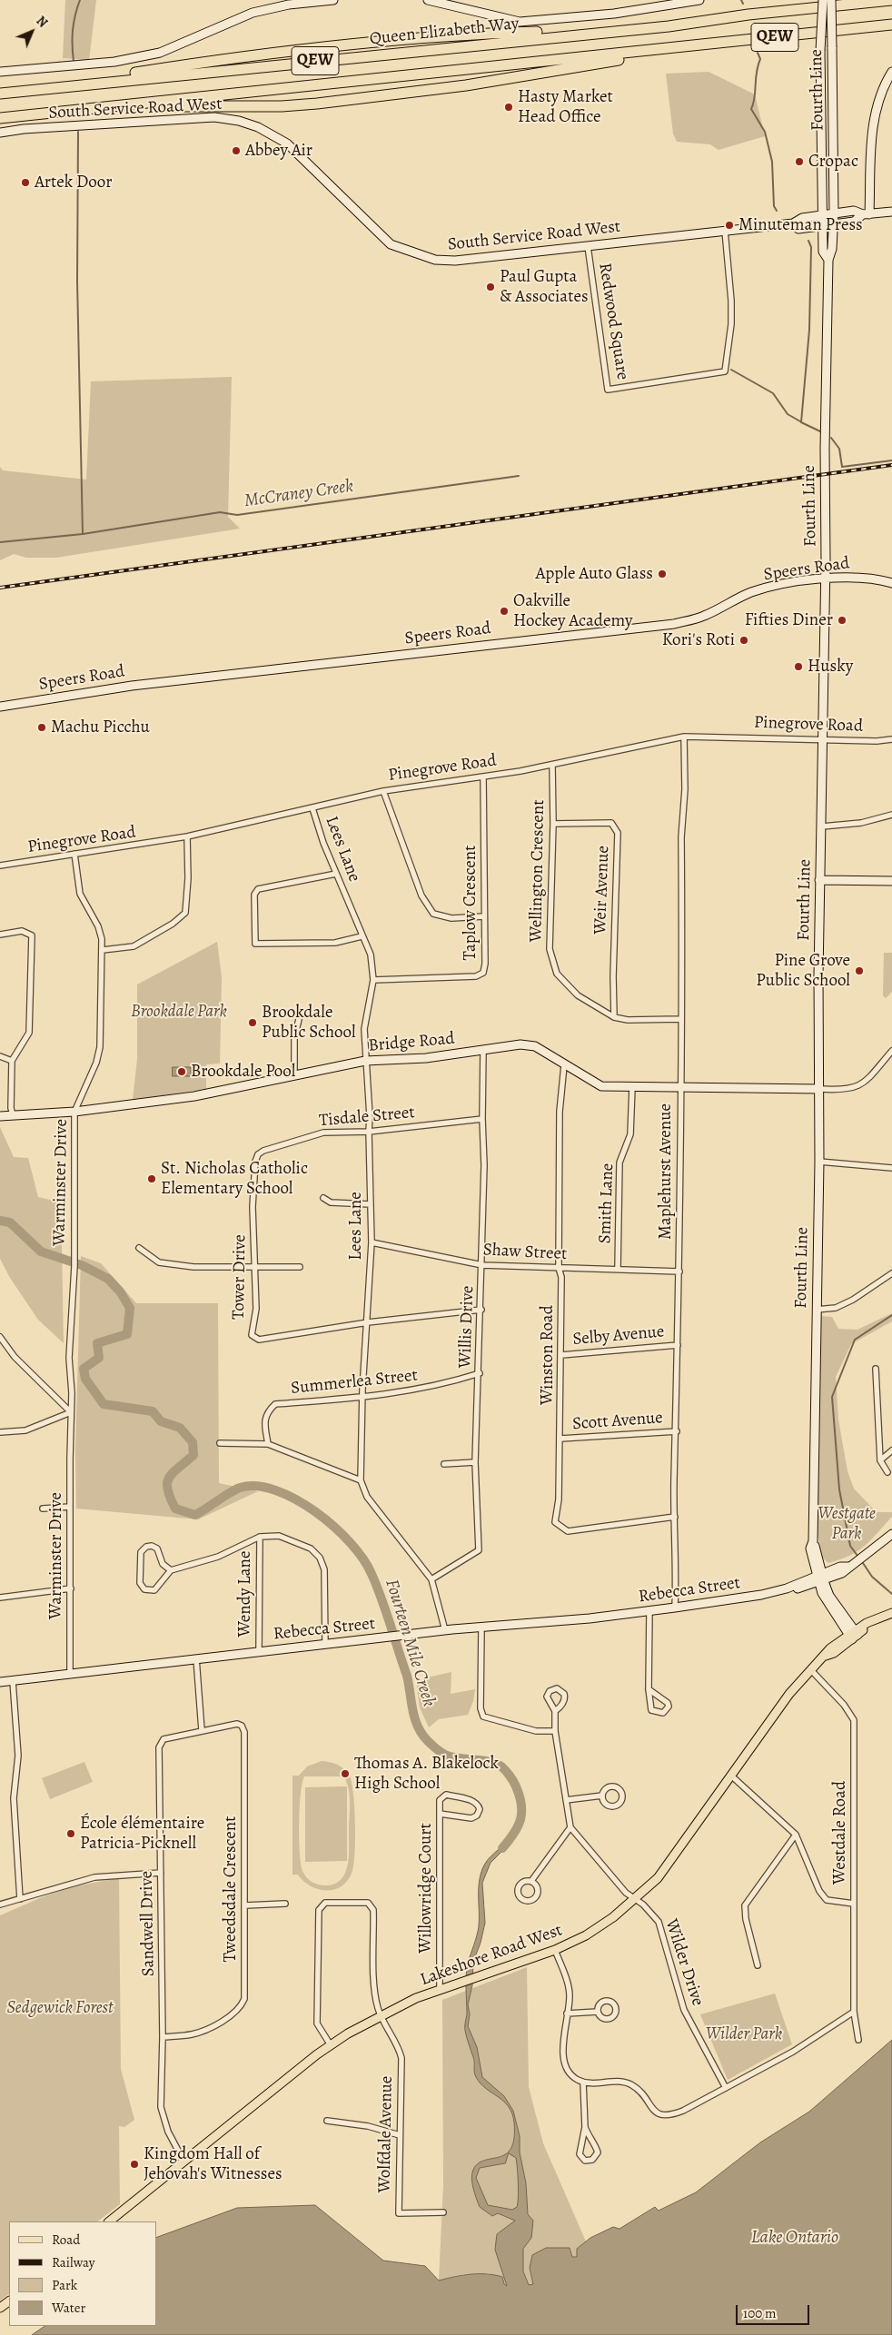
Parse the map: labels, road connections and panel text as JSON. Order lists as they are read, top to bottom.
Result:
{
  "streets": {
    "highway": ["Queen Elizabeth Way", "QEW"],
    "main road": ["Lakeshore Road West"],
    "street": [
      "Fourth Line",
      "South Service Road West",
      "Redwood Square",
      "Speers Road",
      "Pinegrove Road",
      "Lees Lane",
      "Wellington Crescent",
      "Weir Avenue",
      "Taplow Crescent",
      "Bridge Road",
      "Tisdale Street",
      "Maplehurst Avenue",
      "Warminster Drive",
      "Smith Lane",
      "Shaw Street",
      "Tower Drive",
      "Willis Drive",
      "Selby Avenue",
      "Winston Road",
      "Summerlea Street",
      "Scott Avenue",
      "Rebecca Street",
      "Wendy Lane",
      "Westdale Road",
      "Willowridge Court",
      "Tweedsdale Crescent",
      "Sandwell Drive",
      "Wilder Drive",
      "Wolfdale Avenue"
    ]
  },
  "crossings": [
    ["Fourth Line", "South Service Road West"],
    ["Fourth Line", "Speers Road"],
    ["Fourth Line", "Pinegrove Road"],
    ["Fourth Line", "Bridge Road"],
    ["Fourth Line", "Rebecca Street"],
    ["Fourth Line", "Lakeshore Road West"],
    ["South Service Road West", "Redwood Square"],
    ["Pinegrove Road", "Lees Lane"],
    ["Pinegrove Road", "Wellington Crescent"],
    ["Pinegrove Road", "Taplow Crescent"],
    ["Pinegrove Road", "Maplehurst Avenue"],
    ["Pinegrove Road", "Warminster Drive"],
    ["Lees Lane", "Taplow Crescent"],
    ["Lees Lane", "Bridge Road"],
    ["Lees Lane", "Tisdale Street"],
    ["Lees Lane", "Shaw Street"],
    ["Lees Lane", "Tower Drive"],
    ["Lees Lane", "Willis Drive"],
    ["Lees Lane", "Summerlea Street"],
    ["Lees Lane", "Rebecca Street"],
    ["Wellington Crescent", "Weir Avenue"],
    ["Wellington Crescent", "Maplehurst Avenue"],
    ["Bridge Road", "Maplehurst Avenue"],
    ["Bridge Road", "Warminster Drive"],
    ["Bridge Road", "Smith Lane"],
    ["Bridge Road", "Willis Drive"],
    ["Bridge Road", "Winston Road"],
    ["Tisdale Street", "Tower Drive"],
    ["Tisdale Street", "Willis Drive"],
    ["Maplehurst Avenue", "Shaw Street"],
    ["Maplehurst Avenue", "Selby Avenue"],
    ["Maplehurst Avenue", "Winston Road"],
    ["Maplehurst Avenue", "Scott Avenue"],
    ["Maplehurst Avenue", "Rebecca Street"],
    ["Warminster Drive", "Rebecca Street"],
    ["Smith Lane", "Shaw Street"],
    ["Shaw Street", "Willis Drive"],
    ["Shaw Street", "Winston Road"],
    ["Willis Drive", "Summerlea Street"],
    ["Selby Avenue", "Winston Road"],
    ["Winston Road", "Scott Avenue"],
    ["Rebecca Street", "Wendy Lane"],
    ["Westdale Road", "Lakeshore Road West"],
    ["Willowridge Court", "Lakeshore Road West"],
    ["Tweedsdale Crescent", "Sandwell Drive"],
    ["Sandwell Drive", "Lakeshore Road West"],
    ["Lakeshore Road West", "Wilder Drive"],
    ["Lakeshore Road West", "Wolfdale Avenue"]
  ],
  "water": ["McCraney Creek", "Fourteen Mile Creek", "Lake Ontario"],
  "parks": [
    "Brookdale Park",
    "Westgate Park",
    "Sedgewick Forest",
    "Wilder Park"
  ],
  "places": [
    "Hasty Market Head Office",
    "Abbey Air",
    "Cropac",
    "Artek Door",
    "Minuteman Press",
    "Paul Gupta & Associates",
    "Apple Auto Glass",
    "Oakville Hockey Academy",
    "Fifties Diner",
    "Kori's Roti",
    "Husky",
    "Machu Picchu",
    "Pine Grove Public School",
    "Brookdale Public School",
    "Brookdale Pool",
    "St. Nicholas Catholic Elementary School",
    "Thomas A. Blakelock High School",
    "École élémentaire Patricia-Picknell",
    "Kingdom Hall of Jehovah's Witnesses"
  ],
  "legend": [
    "Road",
    "Railway",
    "Park",
    "Water"
  ],
  "scale_bar": "100 m",
  "north": "top right"
}
